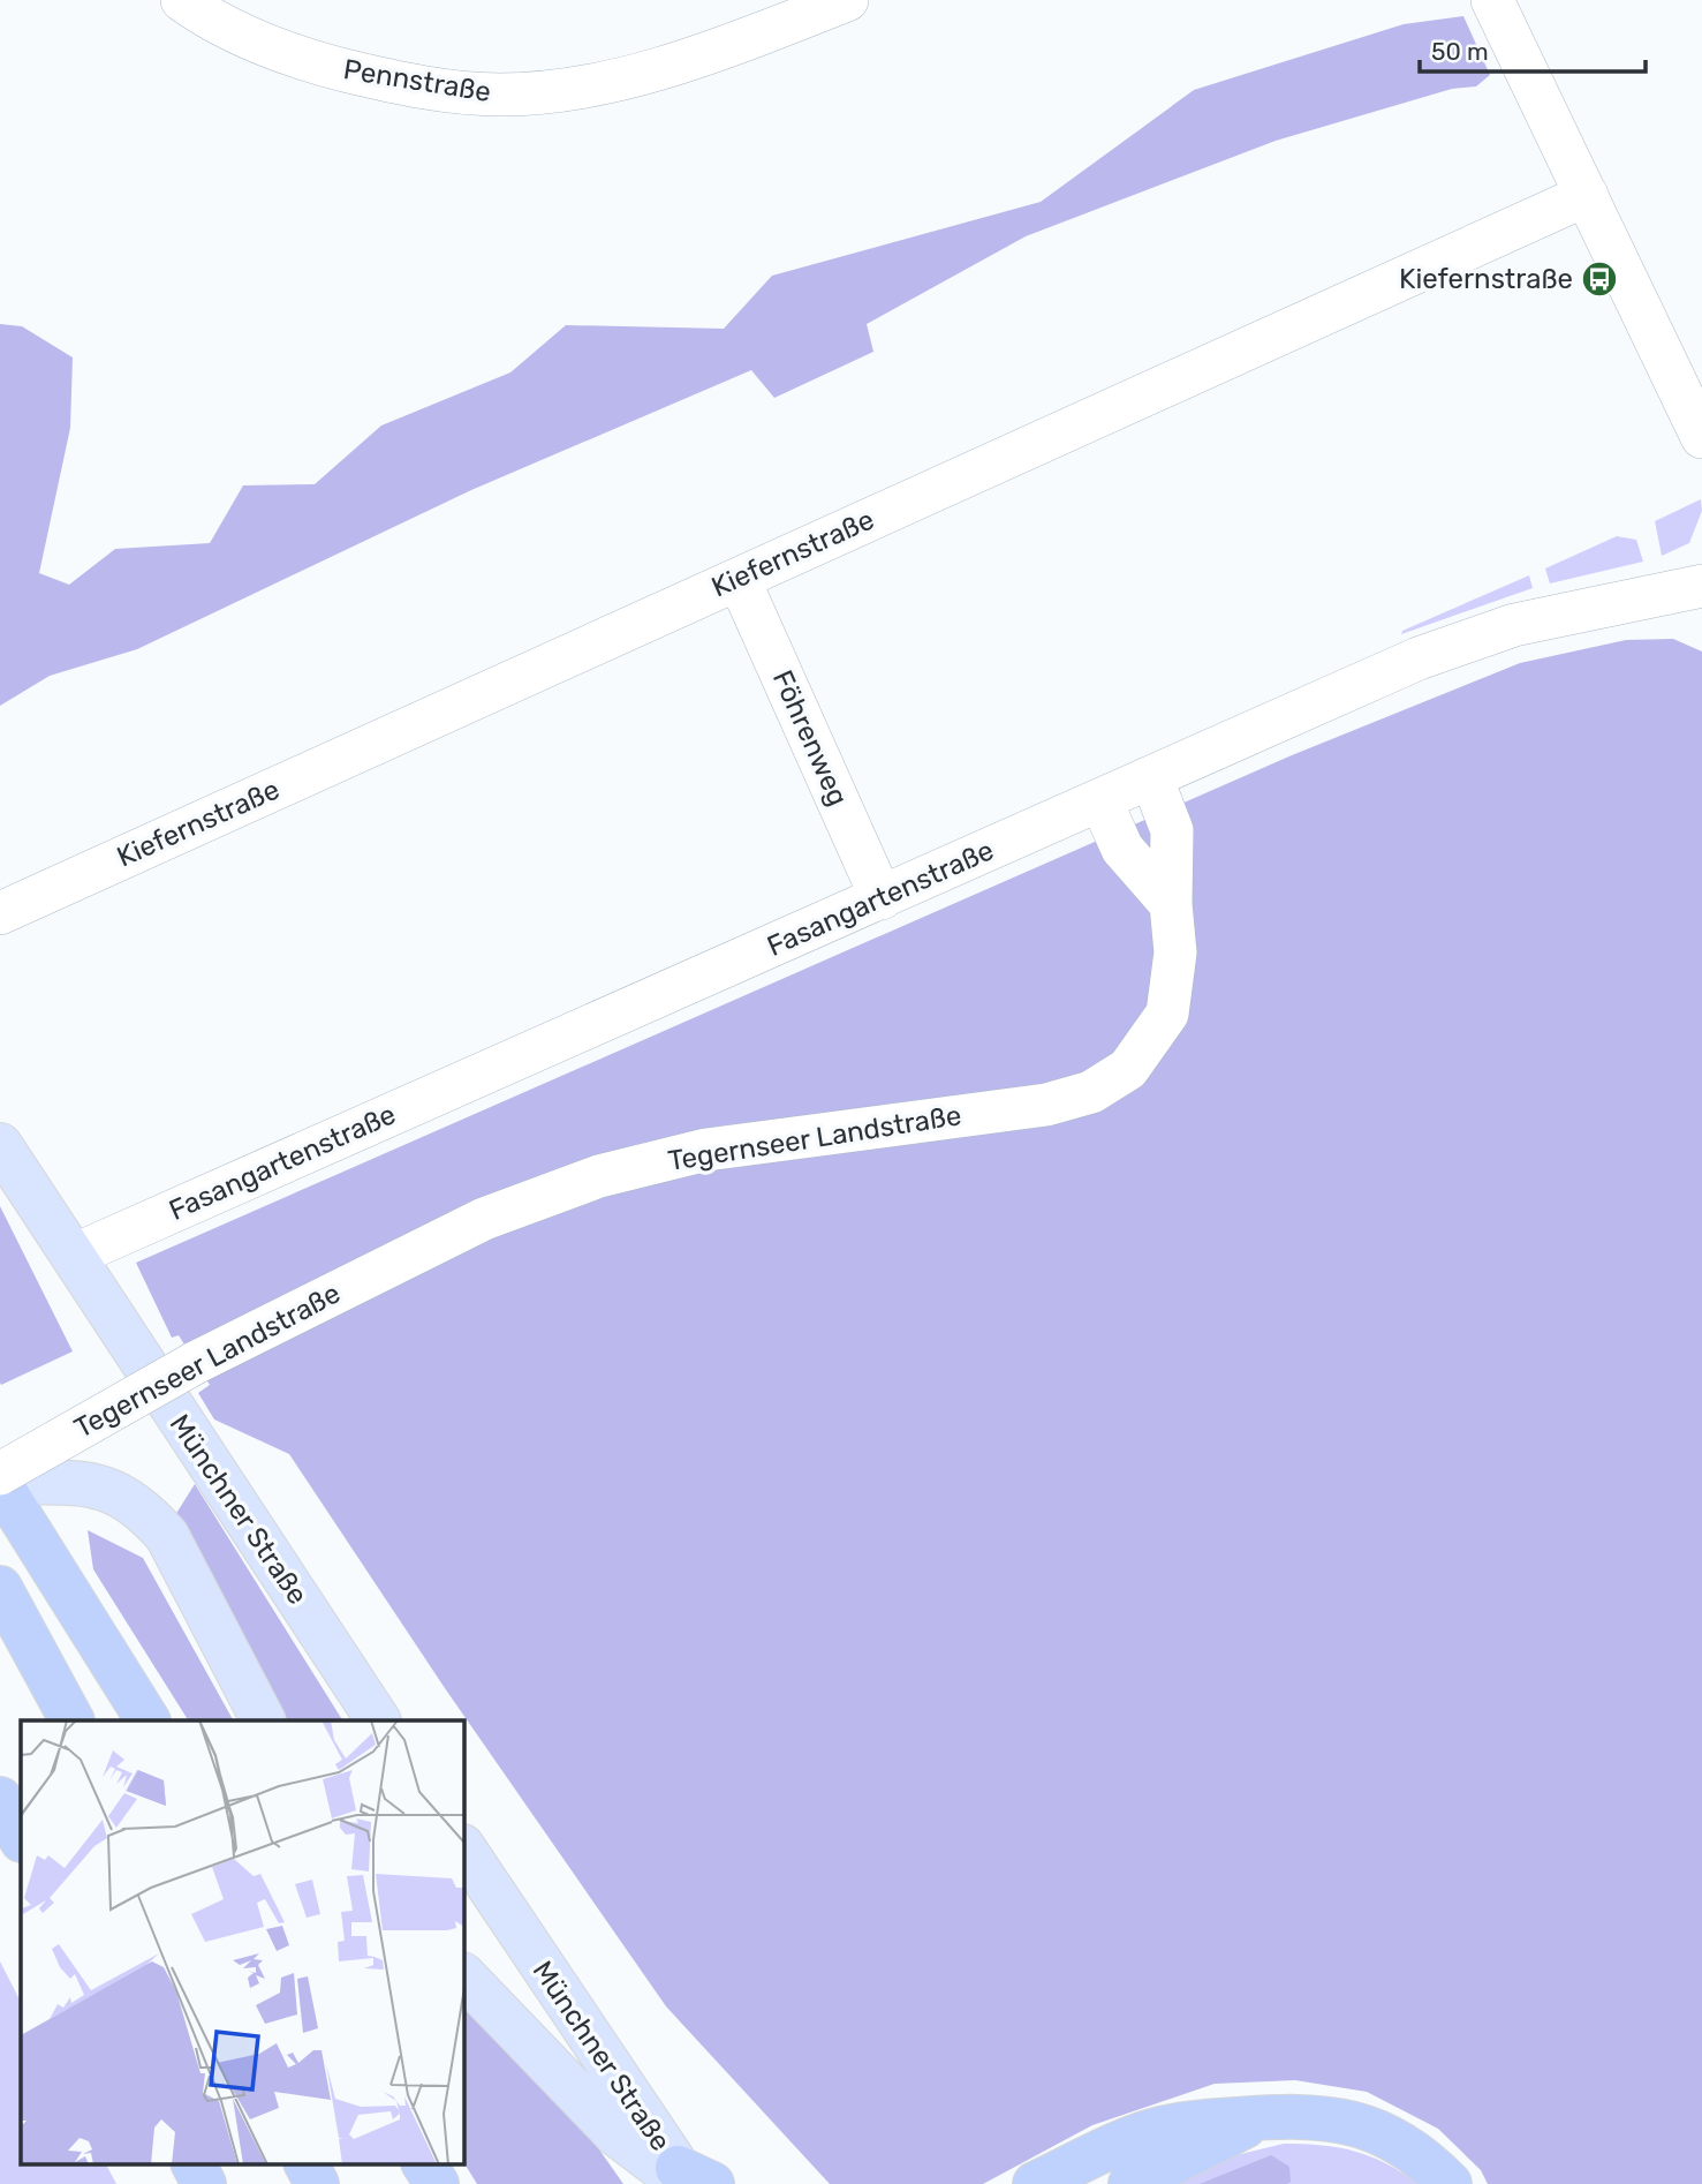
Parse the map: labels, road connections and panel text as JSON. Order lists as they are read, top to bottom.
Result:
{
  "streets": {
    "main road": ["Münchner Straße"],
    "street": [
      "Pennstraße",
      "Kiefernstraße",
      "Föhrenweg",
      "Fasangartenstraße",
      "Tegernseer Landstraße"
    ]
  },
  "crossings": [
    ["Kiefernstraße", "Föhrenweg"],
    ["Föhrenweg", "Fasangartenstraße"],
    ["Fasangartenstraße", "Tegernseer Landstraße"],
    ["Fasangartenstraße", "Münchner Straße"]
  ],
  "places": {
    "bus stop": ["Kiefernstraße"]
  },
  "scale_bar": "50 m"
}
